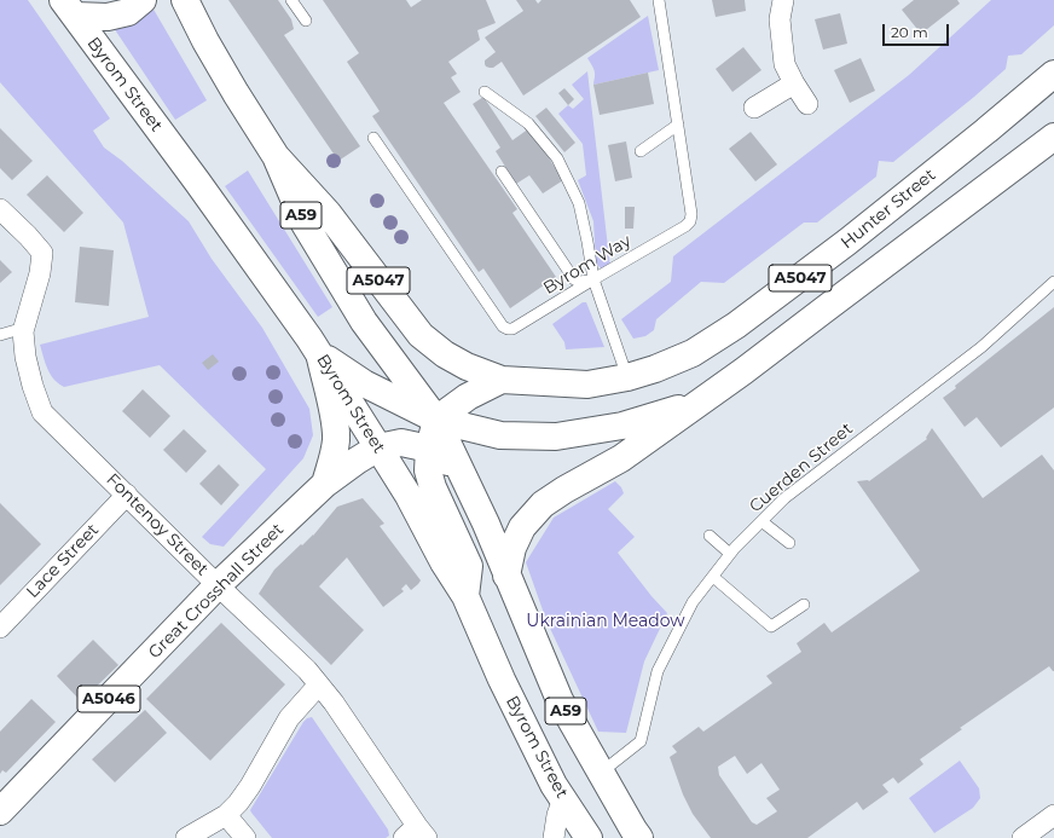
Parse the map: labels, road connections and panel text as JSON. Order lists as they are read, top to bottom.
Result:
{
  "streets": {
    "main road": [
      "Byrom Street",
      "Hunter Street",
      "A59",
      "A5047",
      "Great Crosshall Street",
      "A5046"
    ],
    "street": ["Fontenoy Street", "Lace Street"],
    "lane": ["Byrom Way", "Cuerden Street"]
  },
  "crossings": [
    ["Byrom Street", "Great Crosshall Street"],
    ["Hunter Street", "A59"],
    ["Hunter Street", "A5047"],
    ["A59", "A5047"],
    ["A59", "Cuerden Street"],
    ["A59", "Great Crosshall Street"],
    ["Fontenoy Street", "Lace Street"],
    ["Fontenoy Street", "Great Crosshall Street"]
  ],
  "parks": ["Ukrainian Meadow"],
  "scale_bar": "20 m"
}
